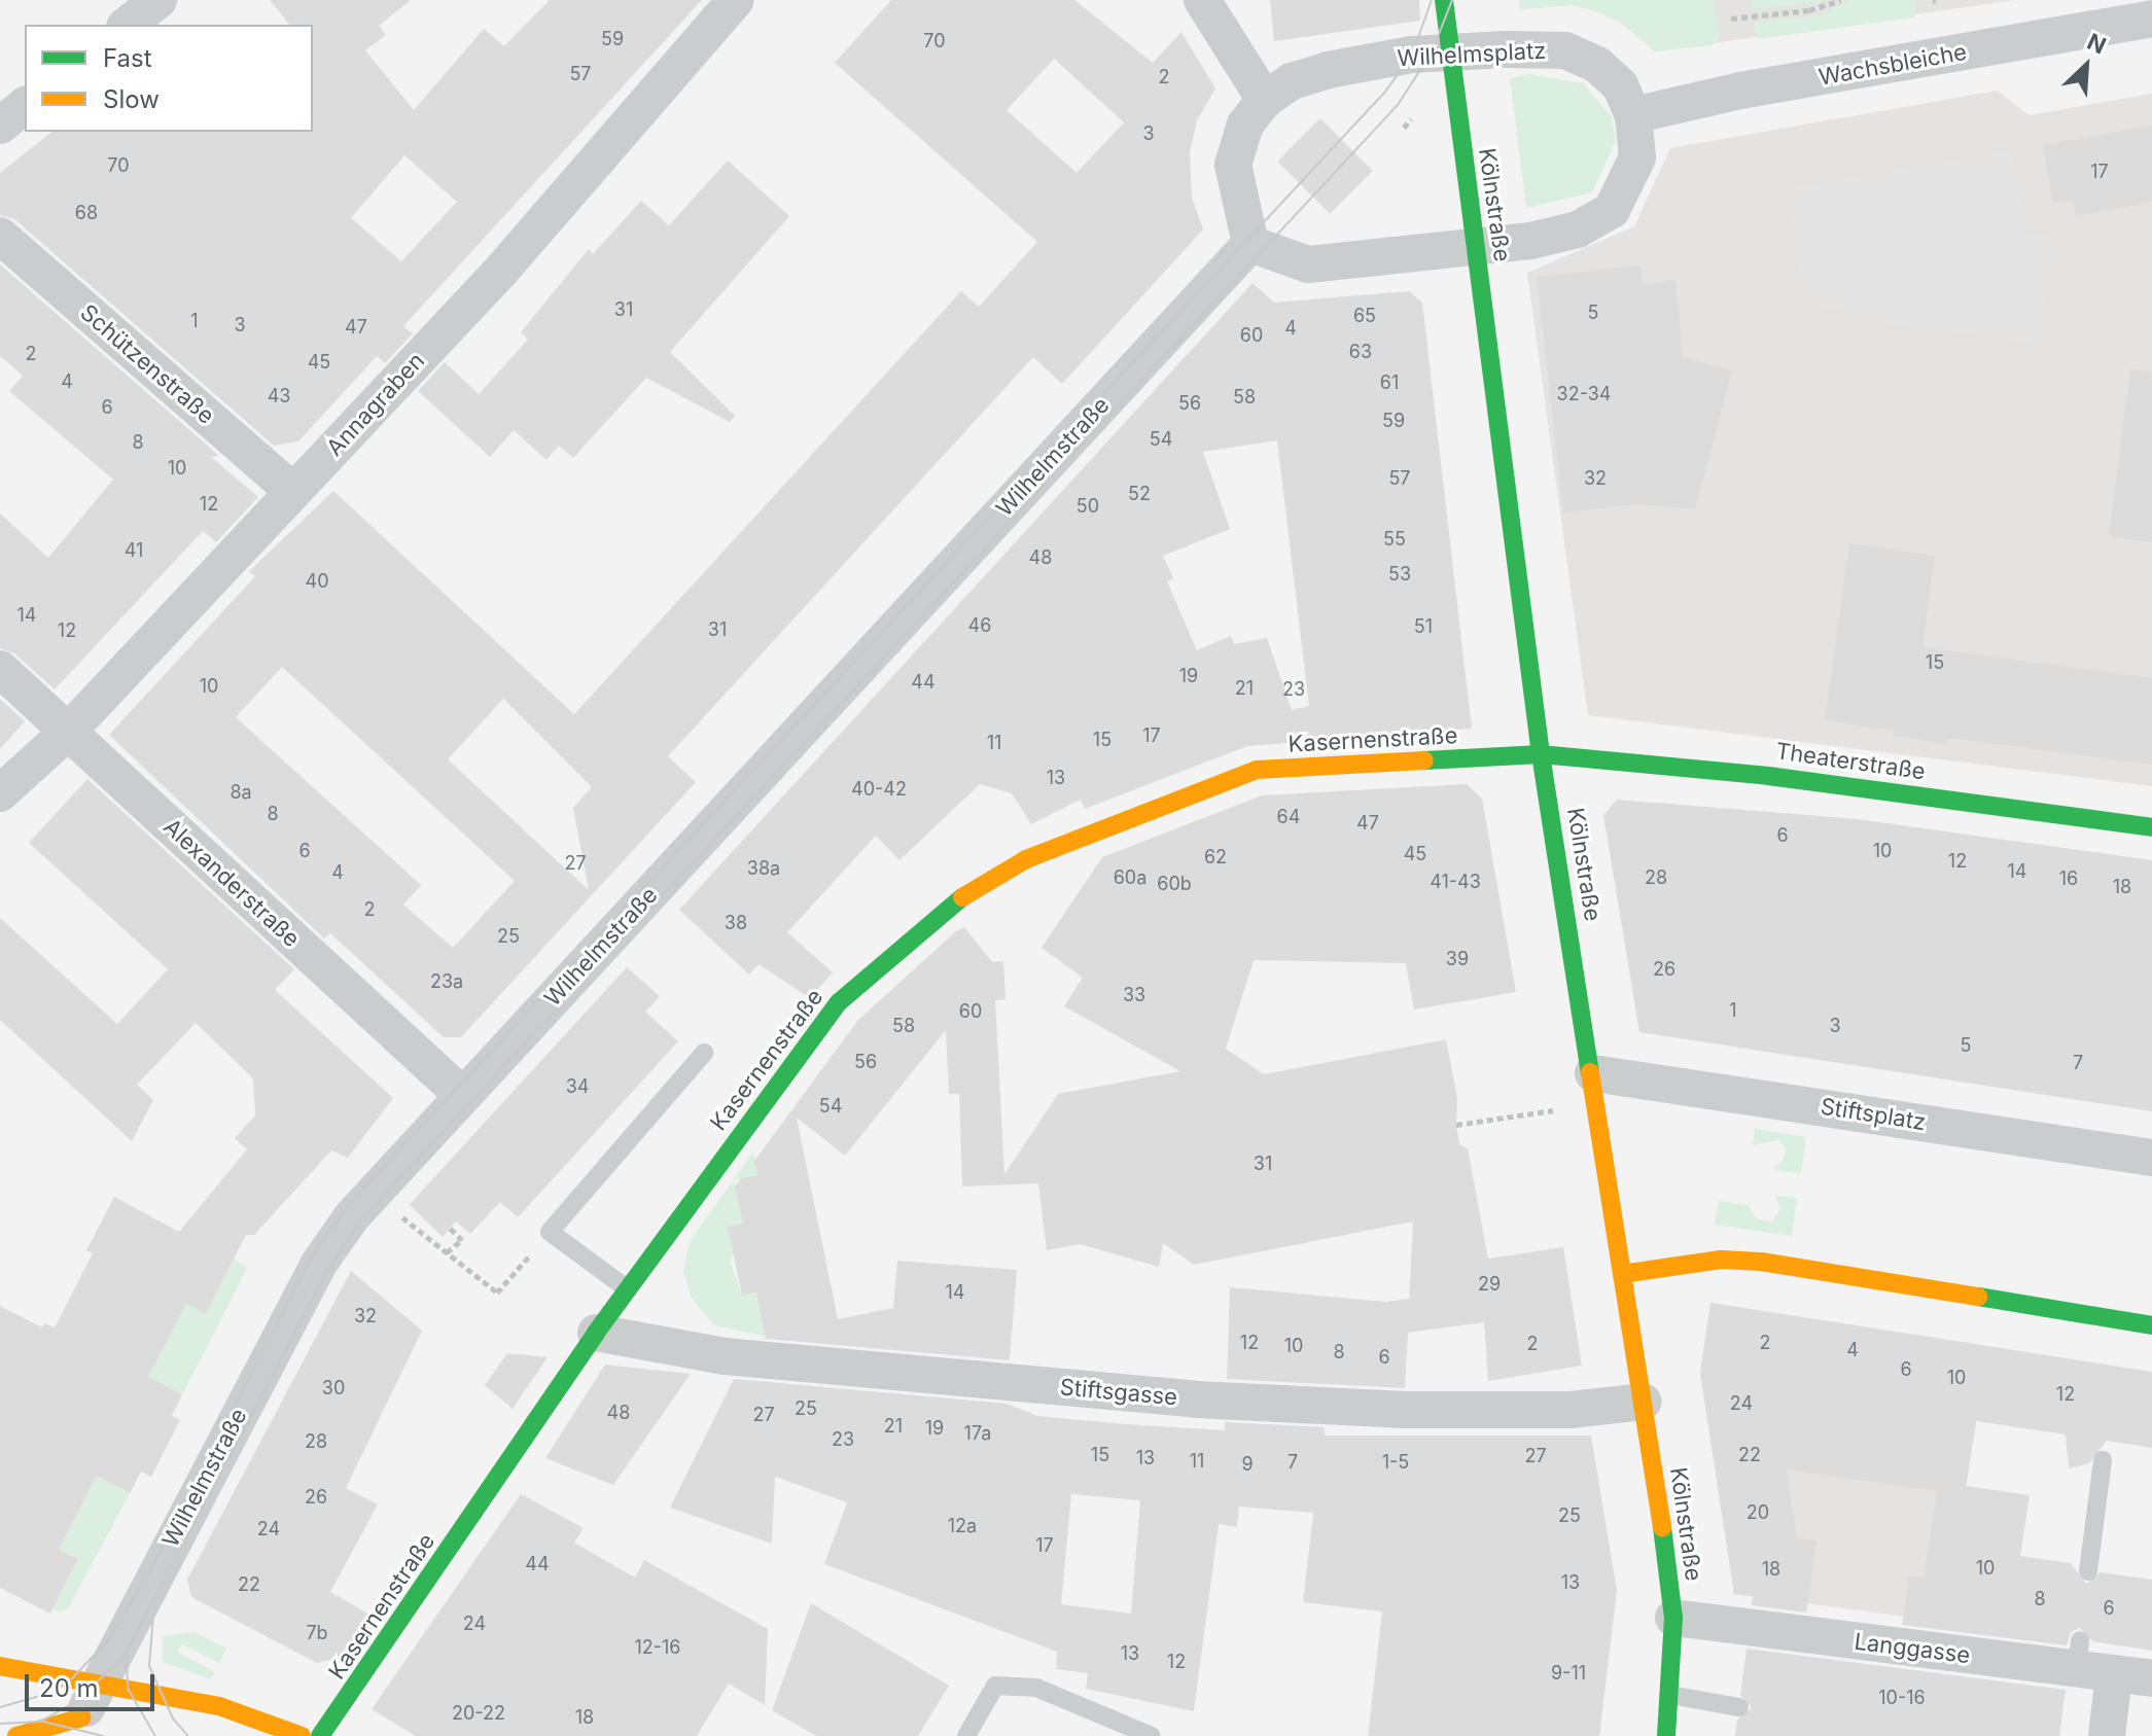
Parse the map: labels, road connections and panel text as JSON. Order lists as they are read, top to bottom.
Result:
{
  "streets": {
    "street": [
      "Wilhelmsplatz",
      "Wachsbleiche",
      "Kölnstraße",
      "Schützenstraße",
      "Annagraben",
      "Wilhelmstraße",
      "Kasernenstraße",
      "Theaterstraße",
      "Alexanderstraße",
      "Stiftsplatz",
      "Stiftsgasse",
      "Langgasse"
    ]
  },
  "crossings": [
    ["Wilhelmsplatz", "Wachsbleiche"],
    ["Wilhelmsplatz", "Kölnstraße"],
    ["Wilhelmsplatz", "Wilhelmstraße"],
    ["Kölnstraße", "Kasernenstraße"],
    ["Kölnstraße", "Theaterstraße"],
    ["Kölnstraße", "Stiftsplatz"],
    ["Kölnstraße", "Stiftsgasse"],
    ["Kölnstraße", "Langgasse"],
    ["Schützenstraße", "Annagraben"],
    ["Annagraben", "Alexanderstraße"],
    ["Wilhelmstraße", "Alexanderstraße"],
    ["Kasernenstraße", "Theaterstraße"],
    ["Kasernenstraße", "Stiftsgasse"]
  ],
  "house_numbers": [
    "59",
    "70",
    "57",
    "2",
    "3",
    "70",
    "17",
    "68",
    "31",
    "5",
    "65",
    "1",
    "3",
    "47",
    "4",
    "60",
    "63",
    "2",
    "45",
    "4",
    "61",
    "32-34",
    "43",
    "58",
    "56",
    "6",
    "59",
    "54",
    "8",
    "10",
    "57",
    "32",
    "52",
    "12",
    "50",
    "55",
    "41",
    "48",
    "53",
    "40",
    "14",
    "46",
    "51",
    "31",
    "12",
    "15",
    "19",
    "44",
    "10",
    "21",
    "23",
    "17",
    "15",
    "11",
    "13",
    "40-42",
    "8a",
    "8",
    "64",
    "47",
    "6",
    "6",
    "10",
    "45",
    "62",
    "12",
    "27",
    "38a",
    "14",
    "4",
    "60a",
    "28",
    "16",
    "41-43",
    "60b",
    "18",
    "2",
    "38",
    "25",
    "39",
    "26",
    "23a",
    "33",
    "1",
    "60",
    "58",
    "3",
    "5",
    "56",
    "7",
    "34",
    "54",
    "31",
    "29",
    "14",
    "32",
    "12",
    "2",
    "2",
    "10",
    "4",
    "8",
    "6",
    "6",
    "10",
    "30",
    "12",
    "24",
    "25",
    "48",
    "27",
    "21",
    "19",
    "17a",
    "23",
    "28",
    "15",
    "22",
    "27",
    "13",
    "11",
    "7",
    "1-5",
    "9",
    "26",
    "20",
    "25",
    "12a",
    "24",
    "17",
    "44",
    "10",
    "18",
    "13",
    "22",
    "8",
    "6",
    "24",
    "7b",
    "12-16",
    "13",
    "12",
    "9-11",
    "10-16",
    "20-22",
    "18"
  ],
  "legend": ["Fast", "Slow"],
  "scale_bar": "20 m",
  "north": "top right"
}
